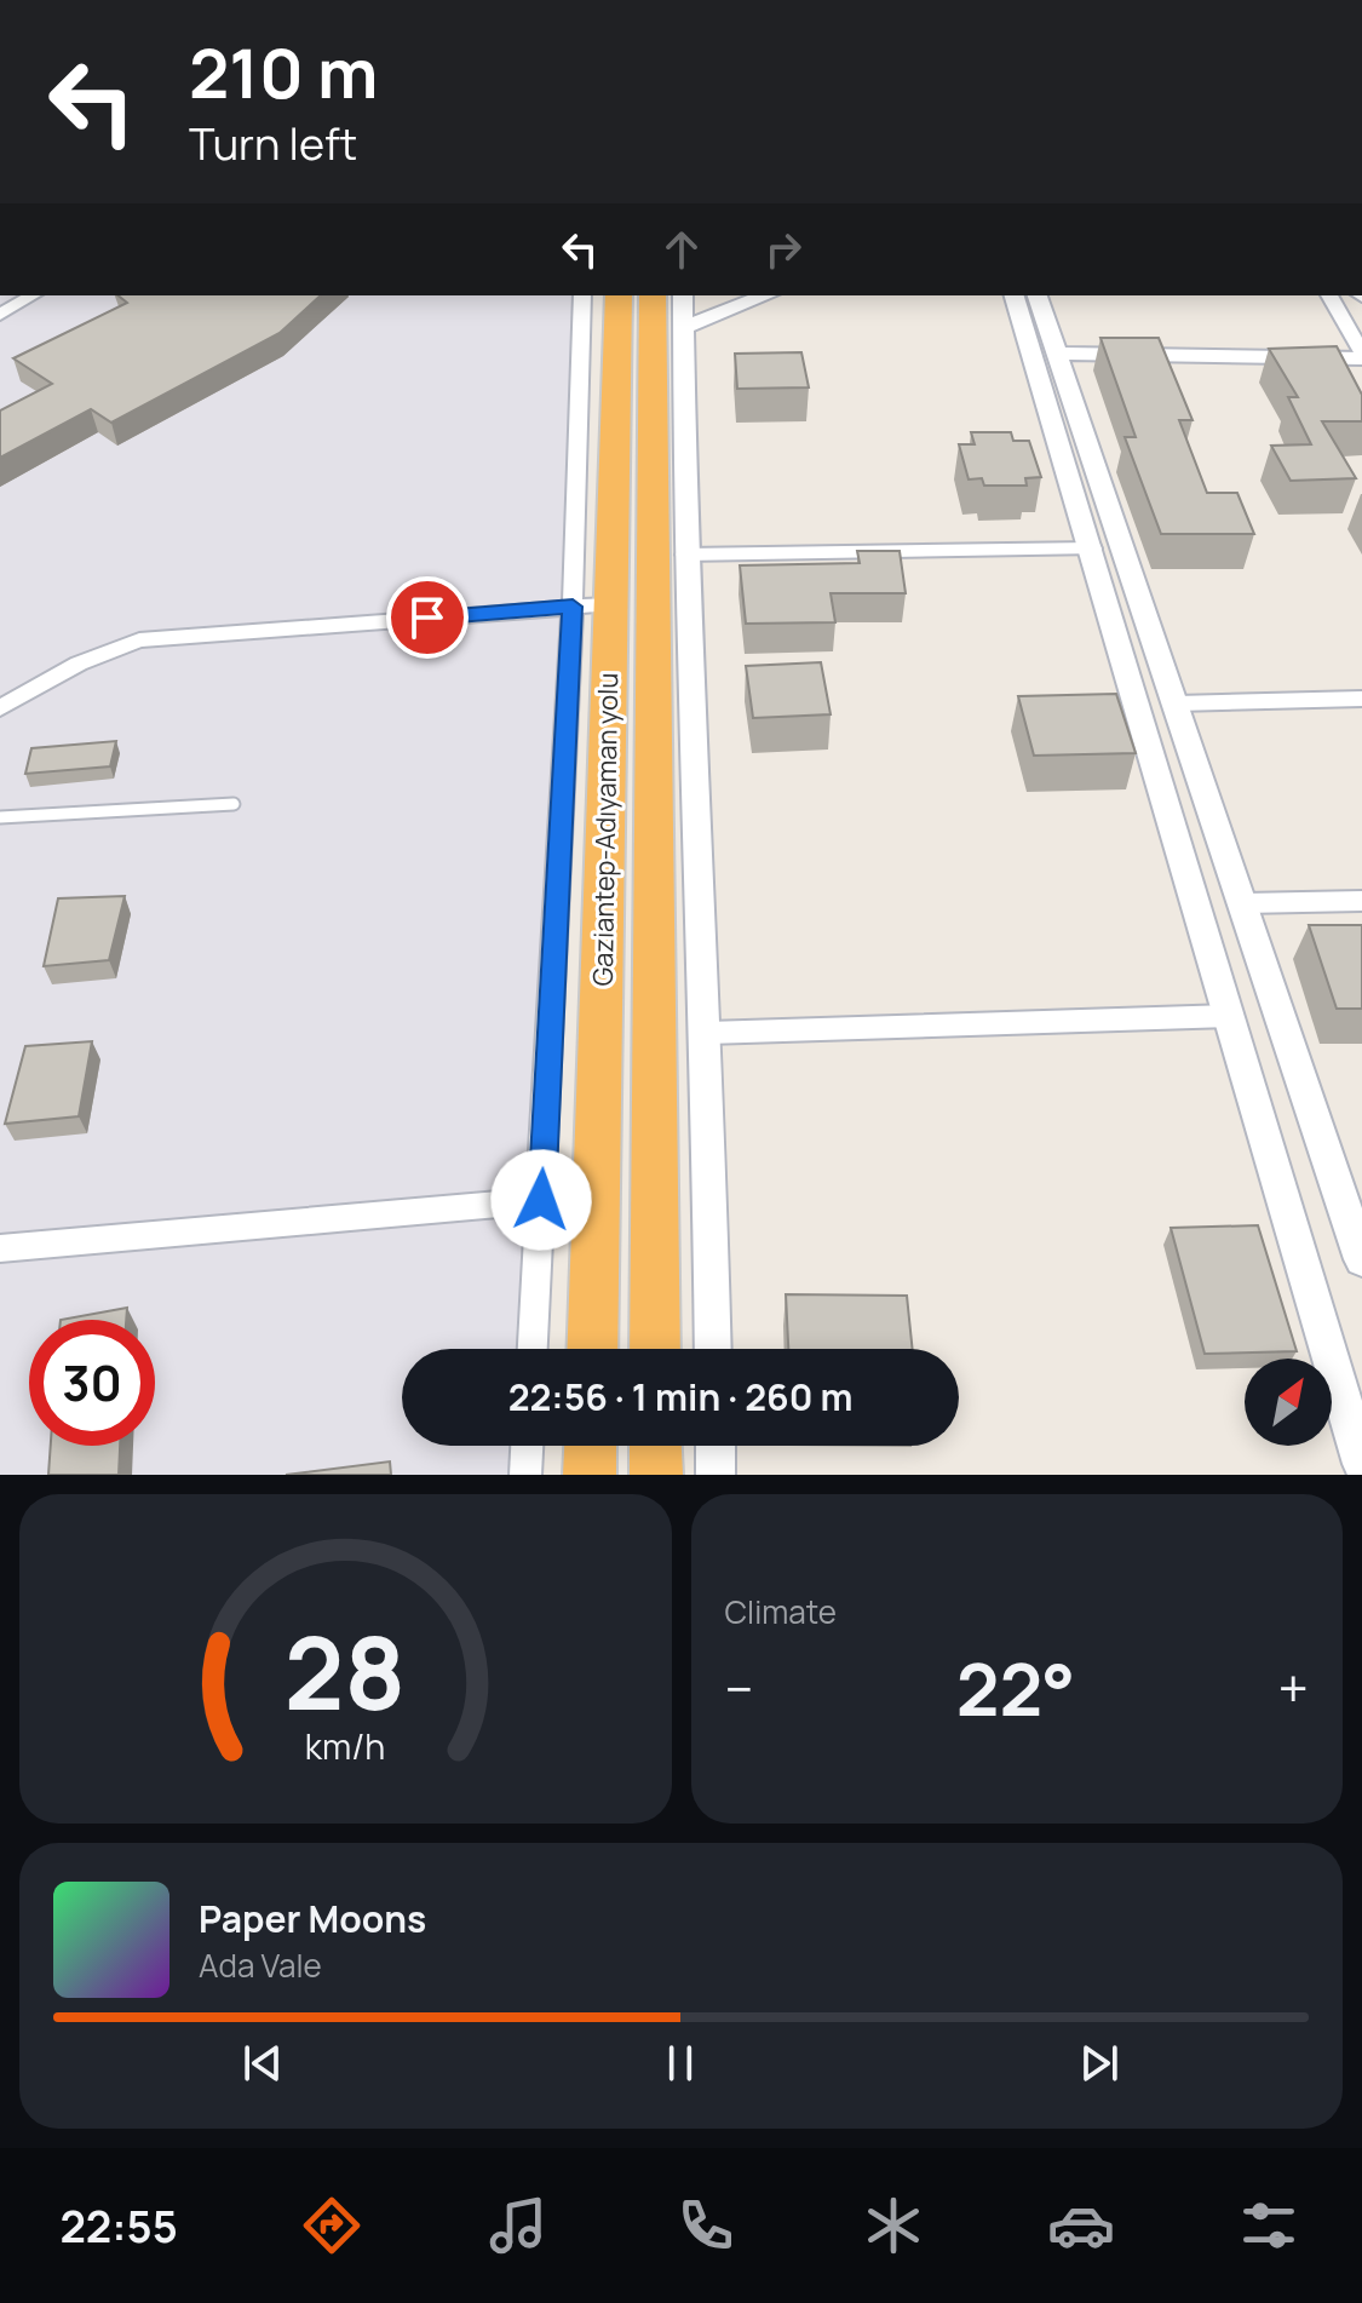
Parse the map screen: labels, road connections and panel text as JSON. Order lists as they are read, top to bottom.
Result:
{
  "streets": {
    "highway": ["Gaziantep-Adıyaman yolu"]
  },
  "north": "top right",
  "page": {
    "turn": ["210 m", "Turn left"],
    "limit": "30",
    "trip": "22:56 · 1 min · 260 m",
    "tile": "Climate",
    "heat": ["−", "22°", "+"],
    "song": ["Paper Moons", "Ada Vale"],
    "tabs": "22:55",
    "gauge": ["28", "km/h"]
  }
}
